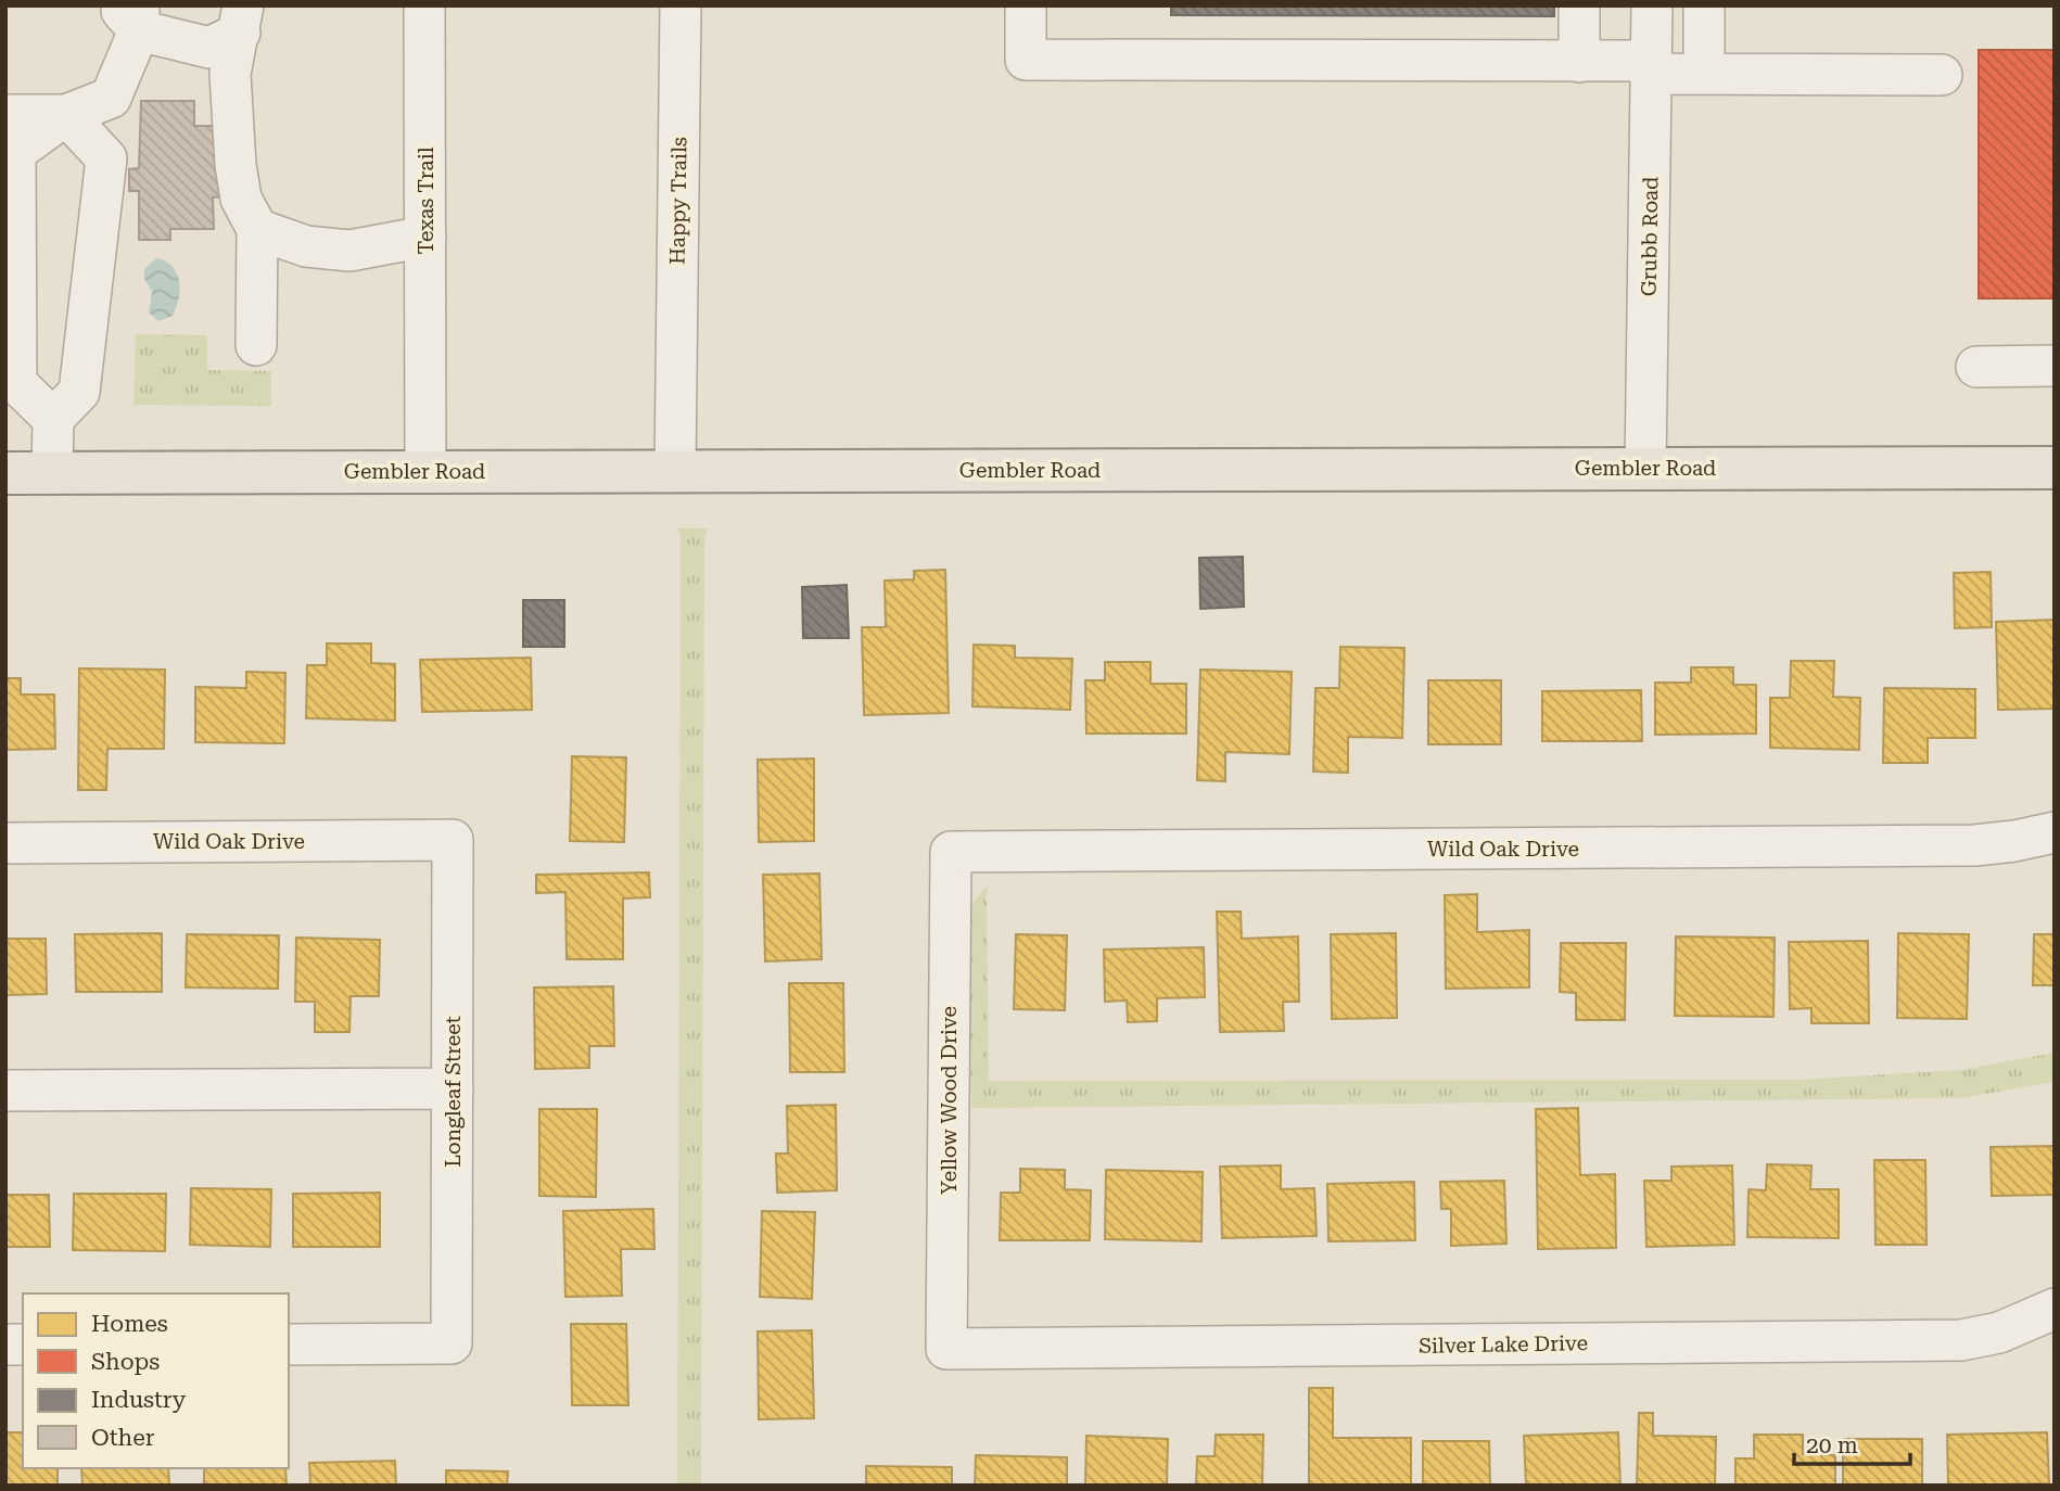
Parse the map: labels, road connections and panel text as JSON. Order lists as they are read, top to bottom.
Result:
{
  "streets": {
    "main road": ["Gembler Road"],
    "street": [
      "Texas Trail",
      "Happy Trails",
      "Grubb Road",
      "Wild Oak Drive",
      "Longleaf Street",
      "Yellow Wood Drive",
      "Silver Lake Drive"
    ]
  },
  "crossings": [
    ["Texas Trail", "Gembler Road"],
    ["Happy Trails", "Gembler Road"],
    ["Grubb Road", "Gembler Road"],
    ["Wild Oak Drive", "Longleaf Street"],
    ["Wild Oak Drive", "Yellow Wood Drive"],
    ["Yellow Wood Drive", "Silver Lake Drive"]
  ],
  "legend": [
    "Homes",
    "Shops",
    "Industry",
    "Other"
  ],
  "scale_bar": "20 m"
}
